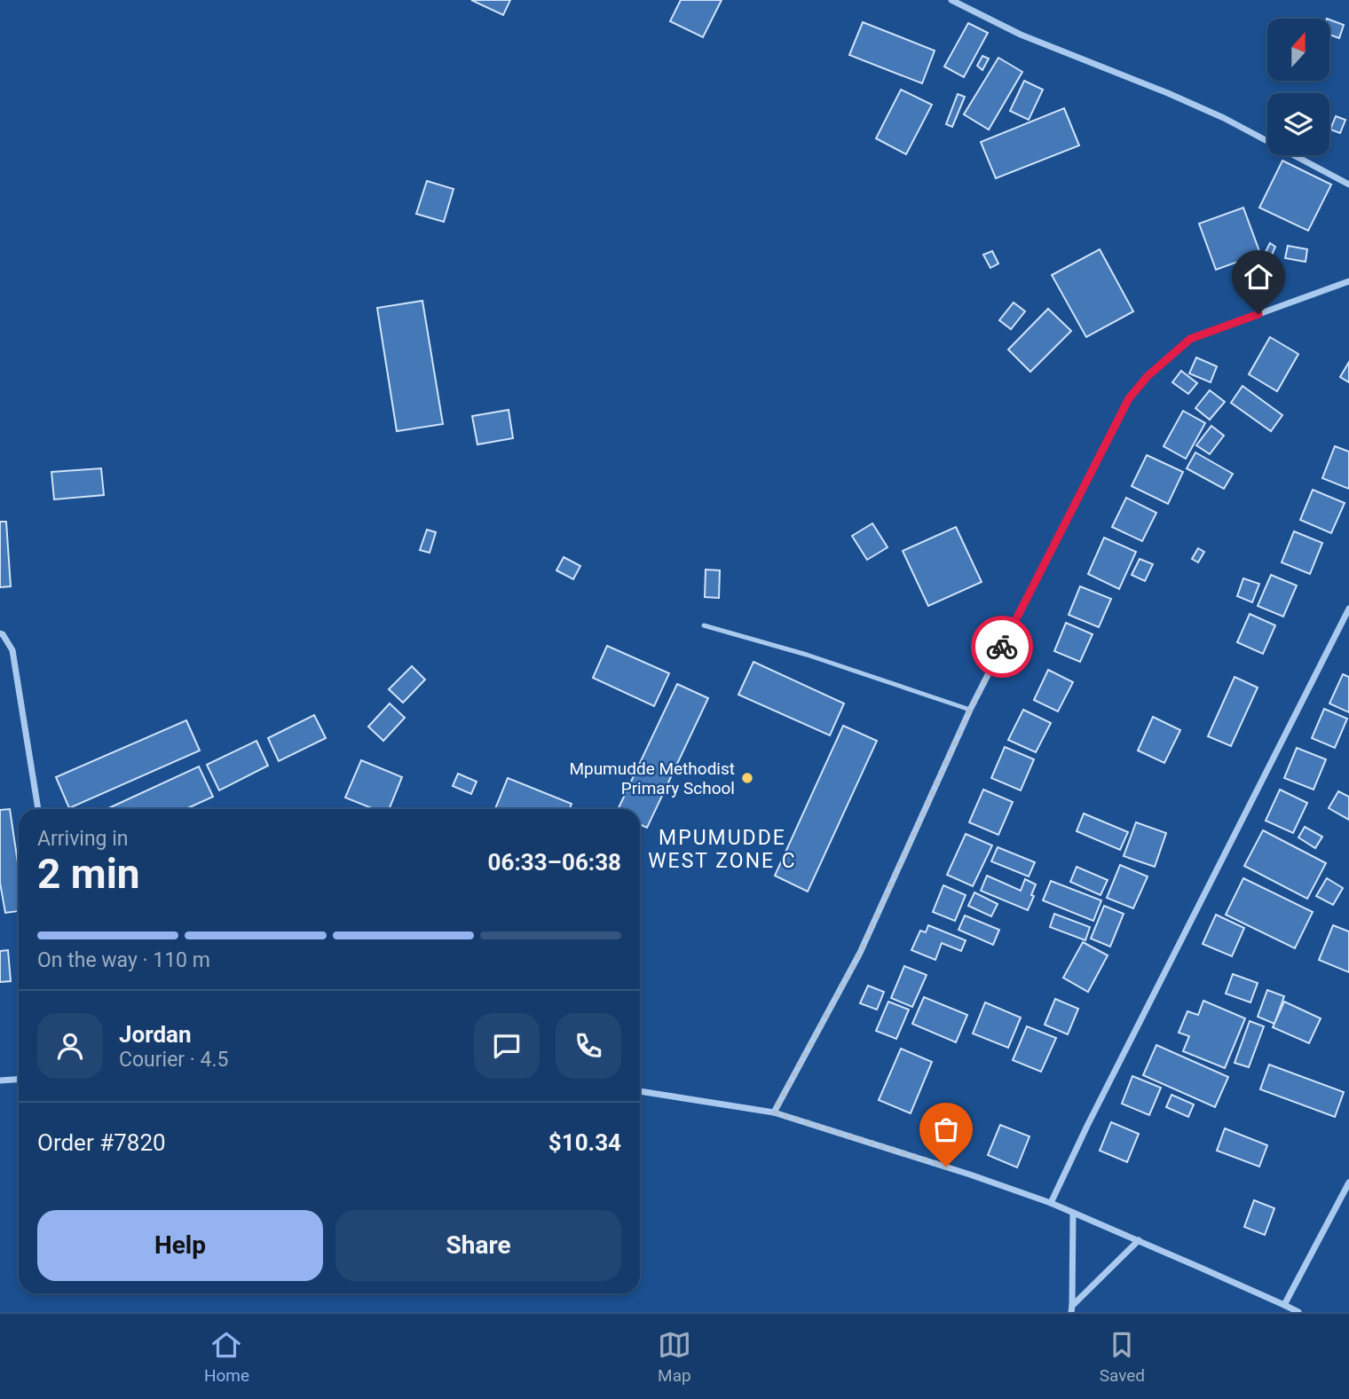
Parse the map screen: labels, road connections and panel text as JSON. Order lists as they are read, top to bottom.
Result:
{
  "districts": ["MPUMUDDE WEST ZONE C"],
  "places": ["Mpumudde Methodist Primary School"],
  "north": "top",
  "page": {
    "heading": ["2 min", "Arriving in", "06:33–06:38"],
    "panel": [
      "Jordan",
      "Courier · 4.5",
      "Order #7820",
      "$10.34"
    ],
    "bar": "On the way · 110 m",
    "buttons": ["Help", "Share"],
    "tabs": ["Home", "Map", "Saved"]
  }
}
